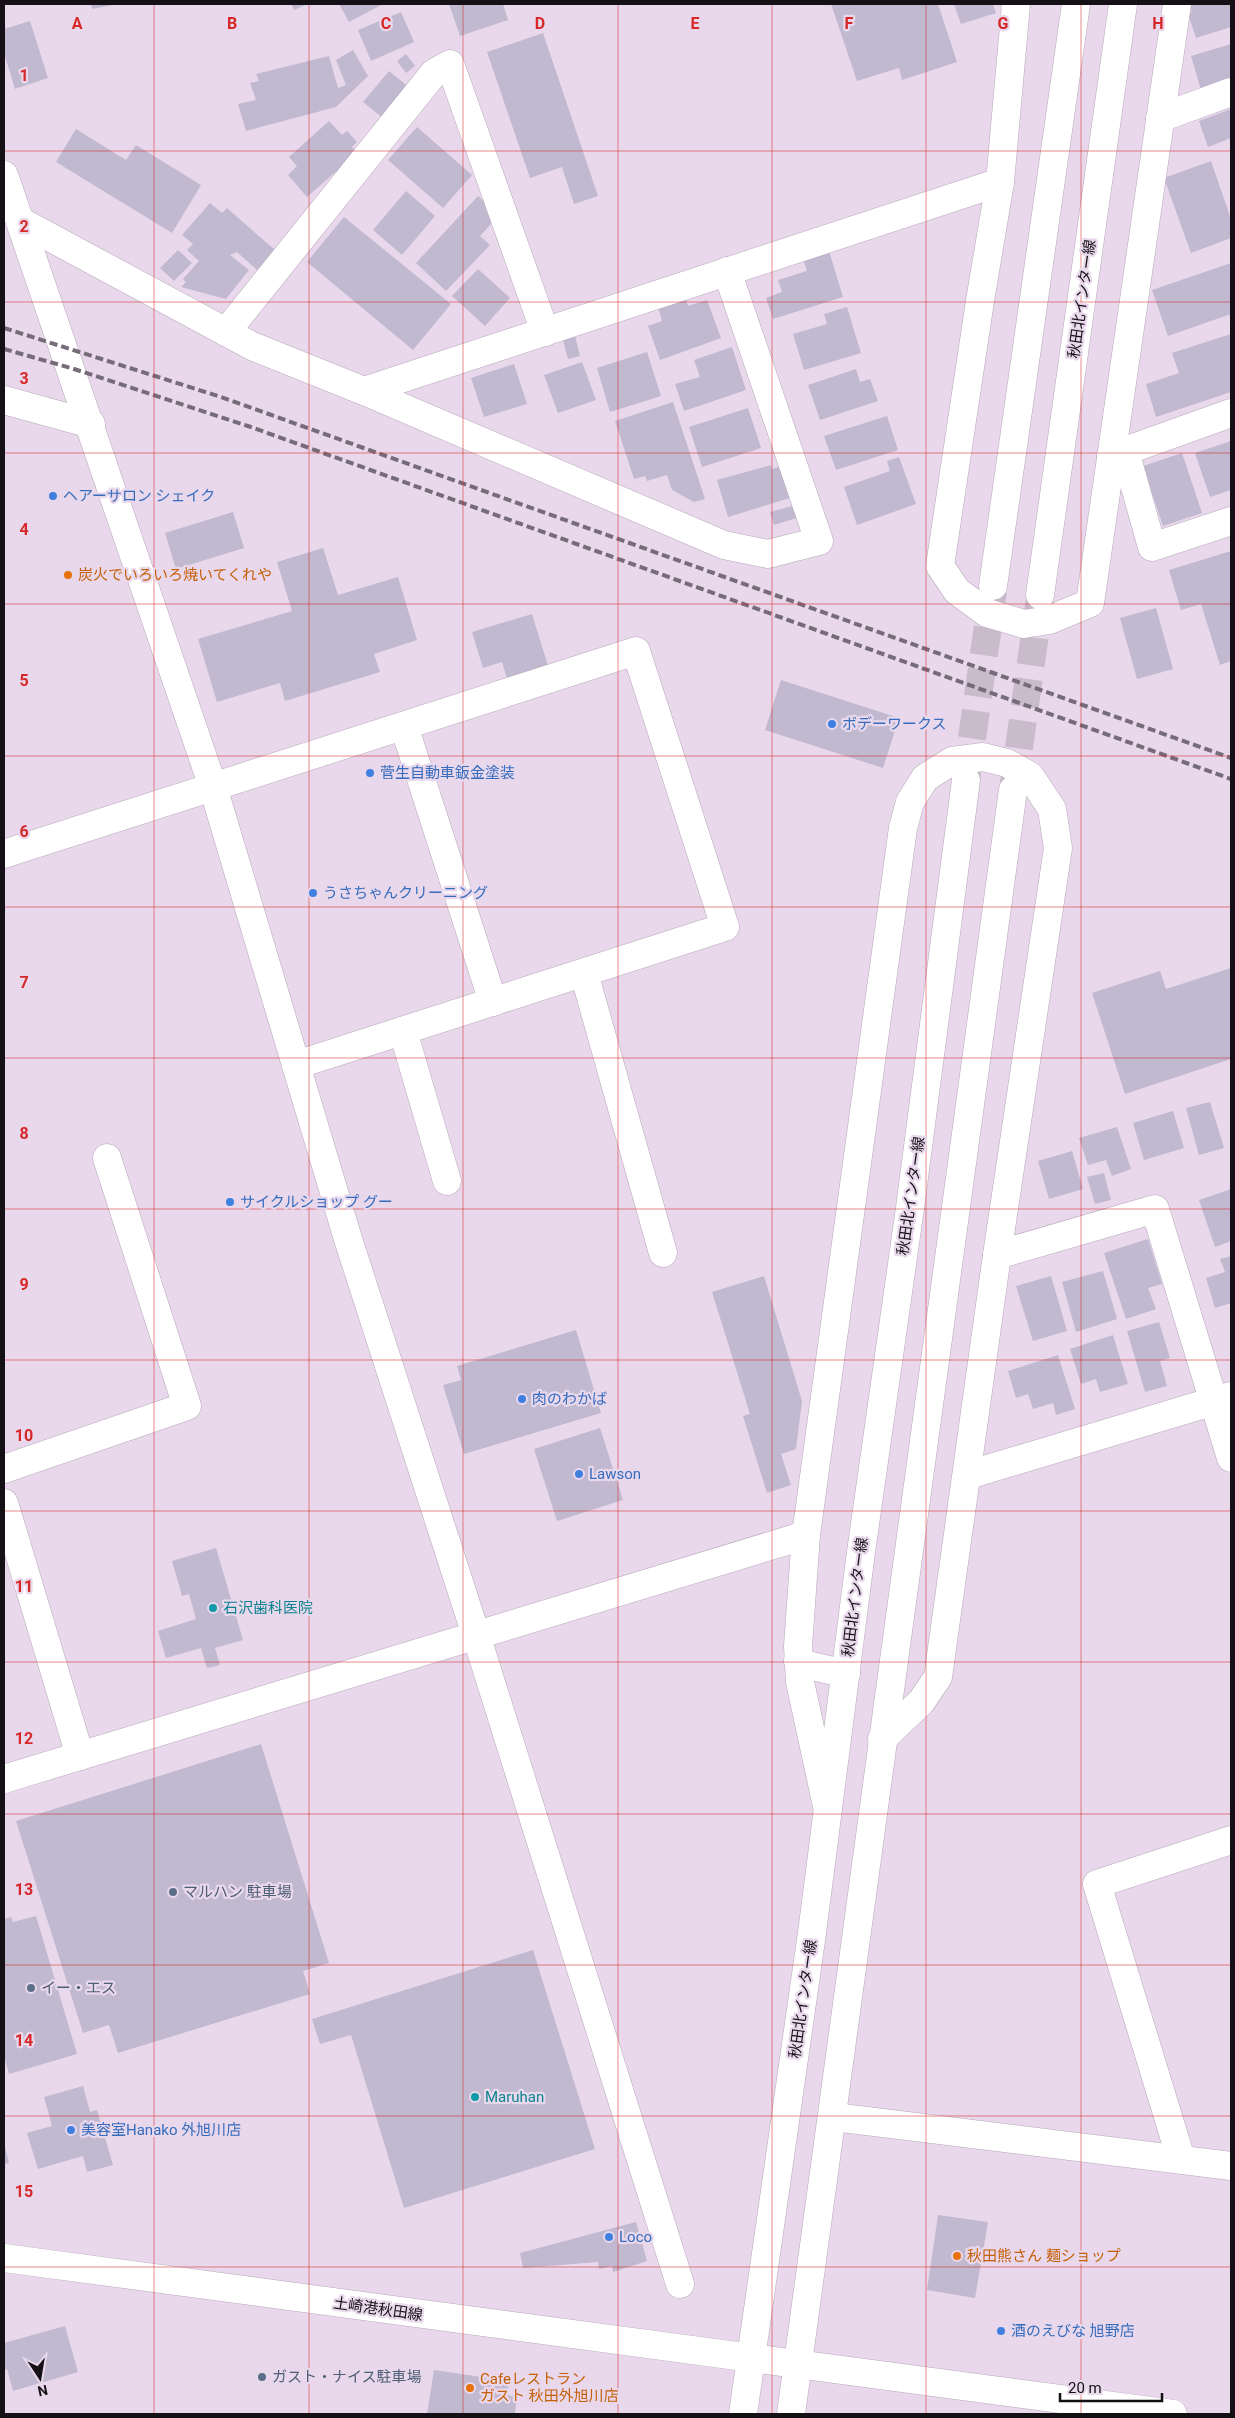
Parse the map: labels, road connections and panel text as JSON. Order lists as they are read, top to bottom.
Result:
{
  "streets": {
    "street": ["秋田北インター線", "土崎港秋田線"]
  },
  "crossings": [
    ["秋田北インター線", "土崎港秋田線"]
  ],
  "places": [
    "ヘアーサロン シェイク",
    "炭火でいろいろ焼いてくれや",
    "ボデーワークス",
    "菅生自動車鈑金塗装",
    "うさちゃんクリーニング",
    "サイクルショップ グー",
    "肉のわかば",
    "Lawson",
    "石沢歯科医院",
    "マルハン 駐車場",
    "イー・エス",
    "Maruhan",
    "美容室Hanako 外旭川店",
    "Loco",
    "秋田熊さん 麺ショップ",
    "酒のえびな 旭野店",
    "ガスト・ナイス駐車場",
    "Cafeレストラン ガスト 秋田外旭川店"
  ],
  "scale_bar": "20 m",
  "north": "bottom",
  "grid": {
    "columns": [
      "A",
      "B",
      "C",
      "D",
      "E",
      "F",
      "G",
      "H"
    ],
    "rows": [
      "1",
      "2",
      "3",
      "4",
      "5",
      "6",
      "7",
      "8",
      "9",
      "10",
      "11",
      "12",
      "13",
      "14",
      "15"
    ]
  }
}
